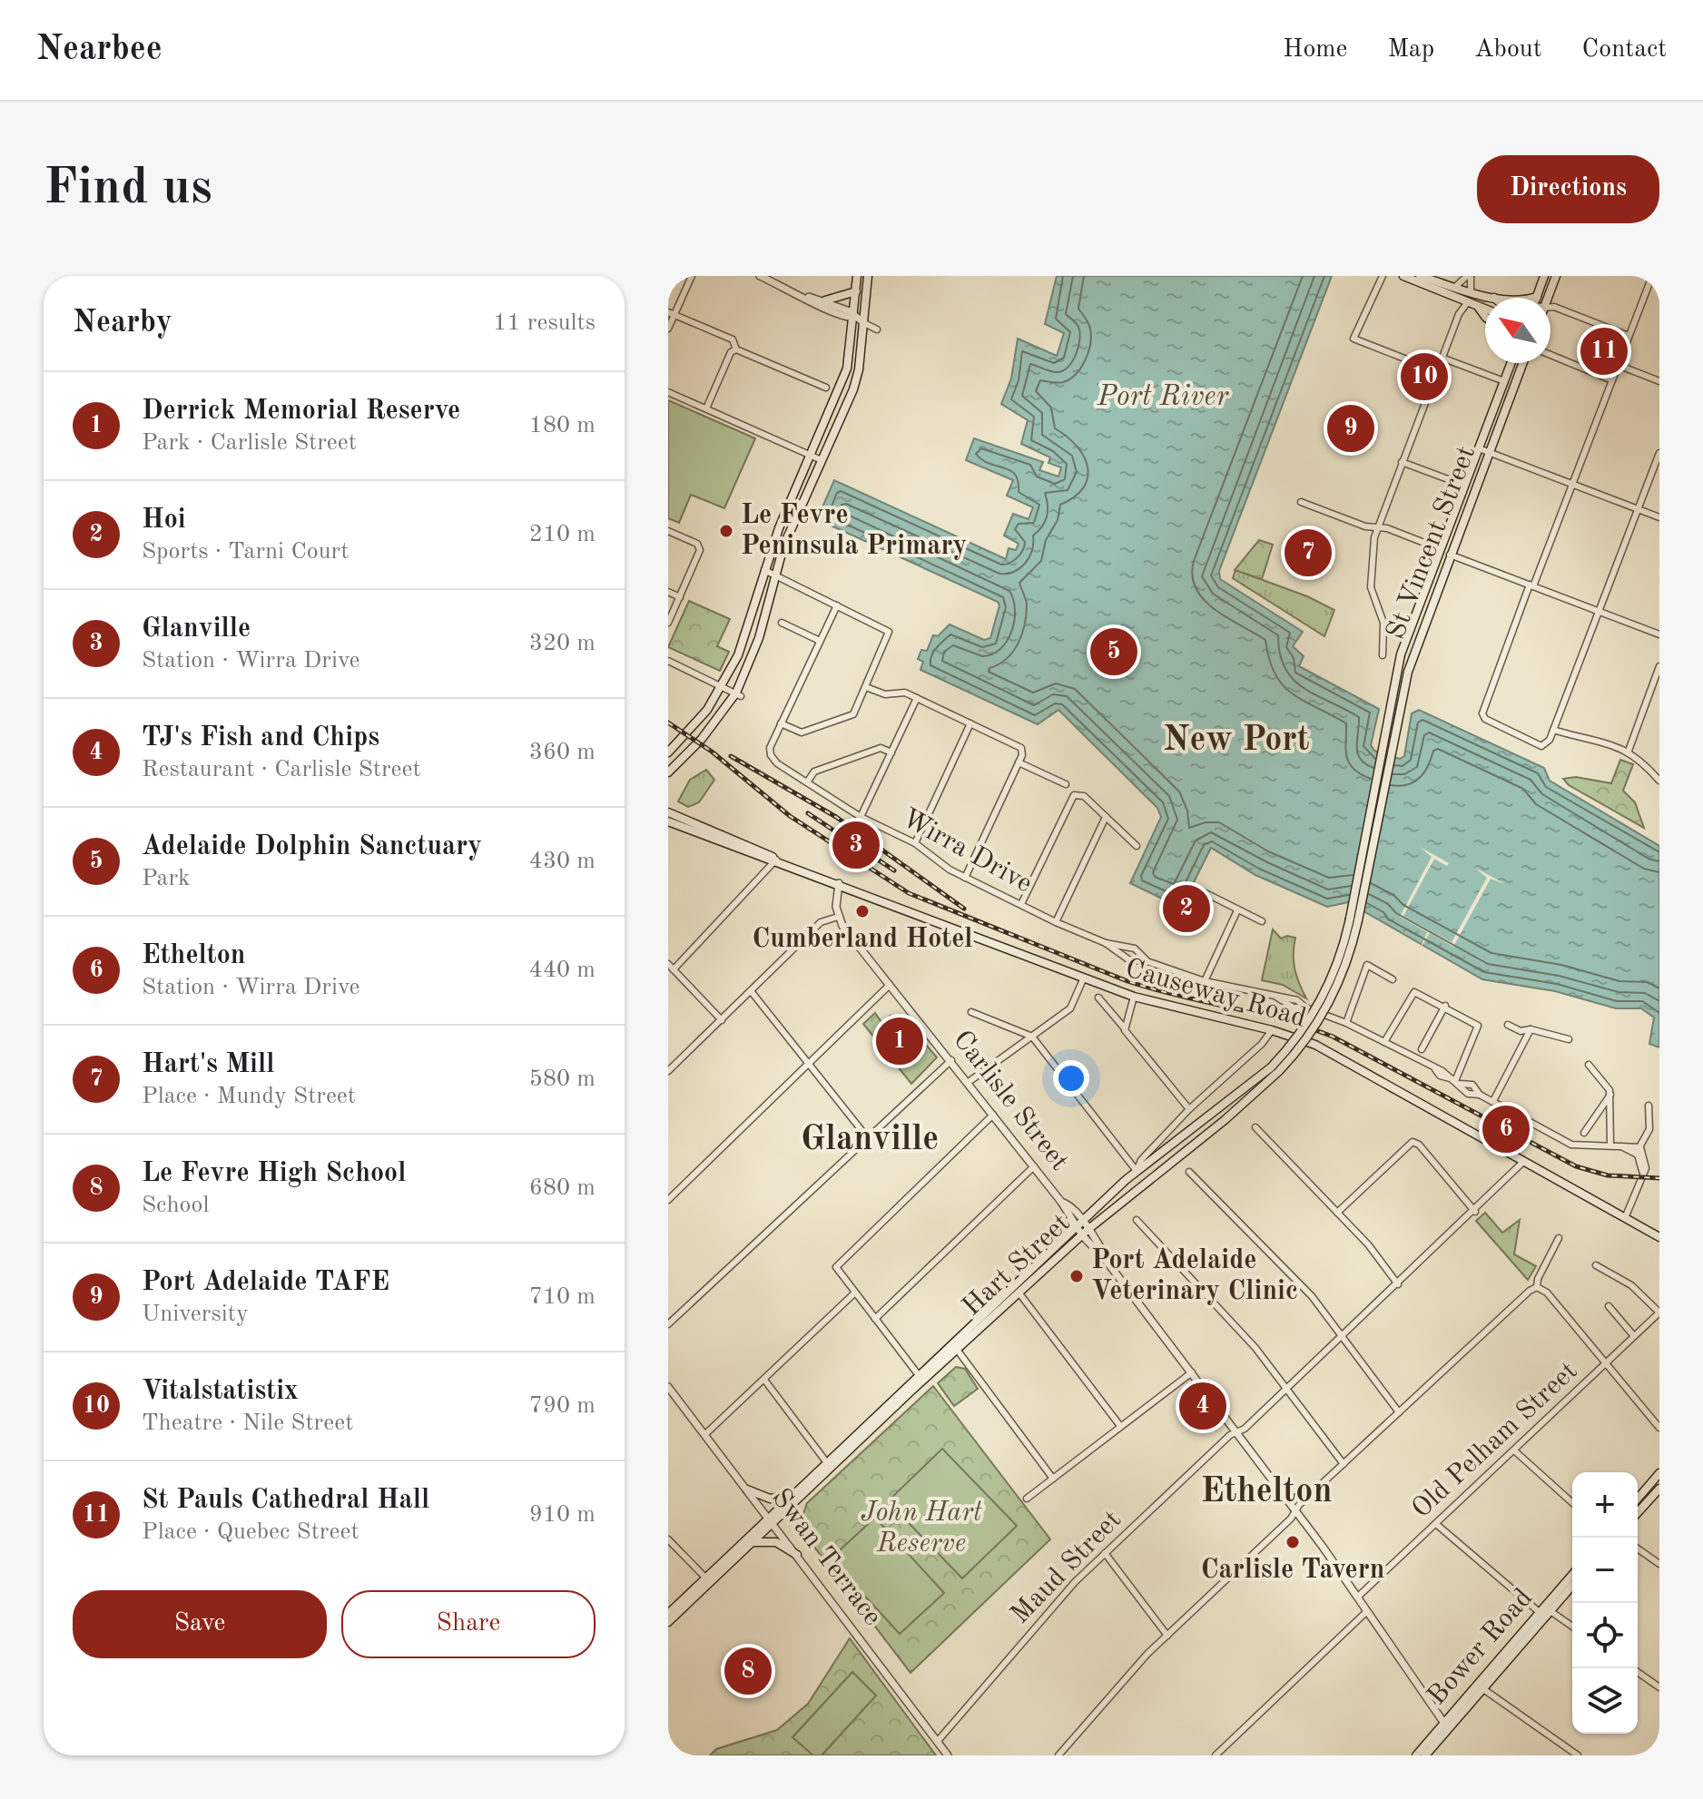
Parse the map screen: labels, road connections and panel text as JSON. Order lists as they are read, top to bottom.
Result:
{
  "streets": {
    "main road": [
      "St Vincent Street",
      "Causeway Road",
      "Hart Street",
      "Bower Road"
    ],
    "street": [
      "Wirra Drive",
      "Carlisle Street",
      "Old Pelham Street",
      "Swan Terrace",
      "Maud Street"
    ]
  },
  "crossings": [
    ["St Vincent Street", "Hart Street"],
    ["Causeway Road", "Hart Street"],
    ["Causeway Road", "Maud Street"],
    ["Carlisle Street", "Hart Street"],
    ["Carlisle Street", "Old Pelham Street"],
    ["Carlisle Street", "Maud Street"],
    ["Carlisle Street", "Bower Road"],
    ["Hart Street", "Swan Terrace"],
    ["Swan Terrace", "Maud Street"]
  ],
  "districts": ["New Port", "Glanville", "Ethelton"],
  "water": ["Port River"],
  "parks": ["John Hart Reserve"],
  "places": [
    "Le Fevre Peninsula Primary",
    "Cumberland Hotel",
    "Port Adelaide Veterinary Clinic",
    "Carlisle Tavern"
  ],
  "north": "top left",
  "page": {
    "header": "Nearbee",
    "nav": [
      "Home",
      "Map",
      "About",
      "Contact"
    ],
    "buttons": [
      "Directions",
      ["Save", "Share"]
    ],
    "title": "Find us",
    "heading": ["Nearby", "11 results"],
    "pins": [
      "11",
      "10",
      "9",
      "7",
      "5",
      "3",
      "2",
      "1",
      "6",
      "4",
      "8"
    ],
    "list": [
      {
        "mark": "1",
        "name": "Derrick Memorial Reserve",
        "note": "Park · Carlisle Street",
        "value": "180 m"
      },
      {
        "mark": "2",
        "name": "Hoi",
        "note": "Sports · Tarni Court",
        "value": "210 m"
      },
      {
        "mark": "3",
        "name": "Glanville",
        "note": "Station · Wirra Drive",
        "value": "320 m"
      },
      {
        "mark": "4",
        "name": "TJ's Fish and Chips",
        "note": "Restaurant · Carlisle Street",
        "value": "360 m"
      },
      {
        "mark": "5",
        "name": "Adelaide Dolphin Sanctuary",
        "note": "Park",
        "value": "430 m"
      },
      {
        "mark": "6",
        "name": "Ethelton",
        "note": "Station · Wirra Drive",
        "value": "440 m"
      },
      {
        "mark": "7",
        "name": "Hart's Mill",
        "note": "Place · Mundy Street",
        "value": "580 m"
      },
      {
        "mark": "8",
        "name": "Le Fevre High School",
        "note": "School",
        "value": "680 m"
      },
      {
        "mark": "9",
        "name": "Port Adelaide TAFE",
        "note": "University",
        "value": "710 m"
      },
      {
        "mark": "10",
        "name": "Vitalstatistix",
        "note": "Theatre · Nile Street",
        "value": "790 m"
      },
      {
        "mark": "11",
        "name": "St Pauls Cathedral Hall",
        "note": "Place · Quebec Street",
        "value": "910 m"
      }
    ],
    "map_buttons": ["+", "−"]
  }
}
